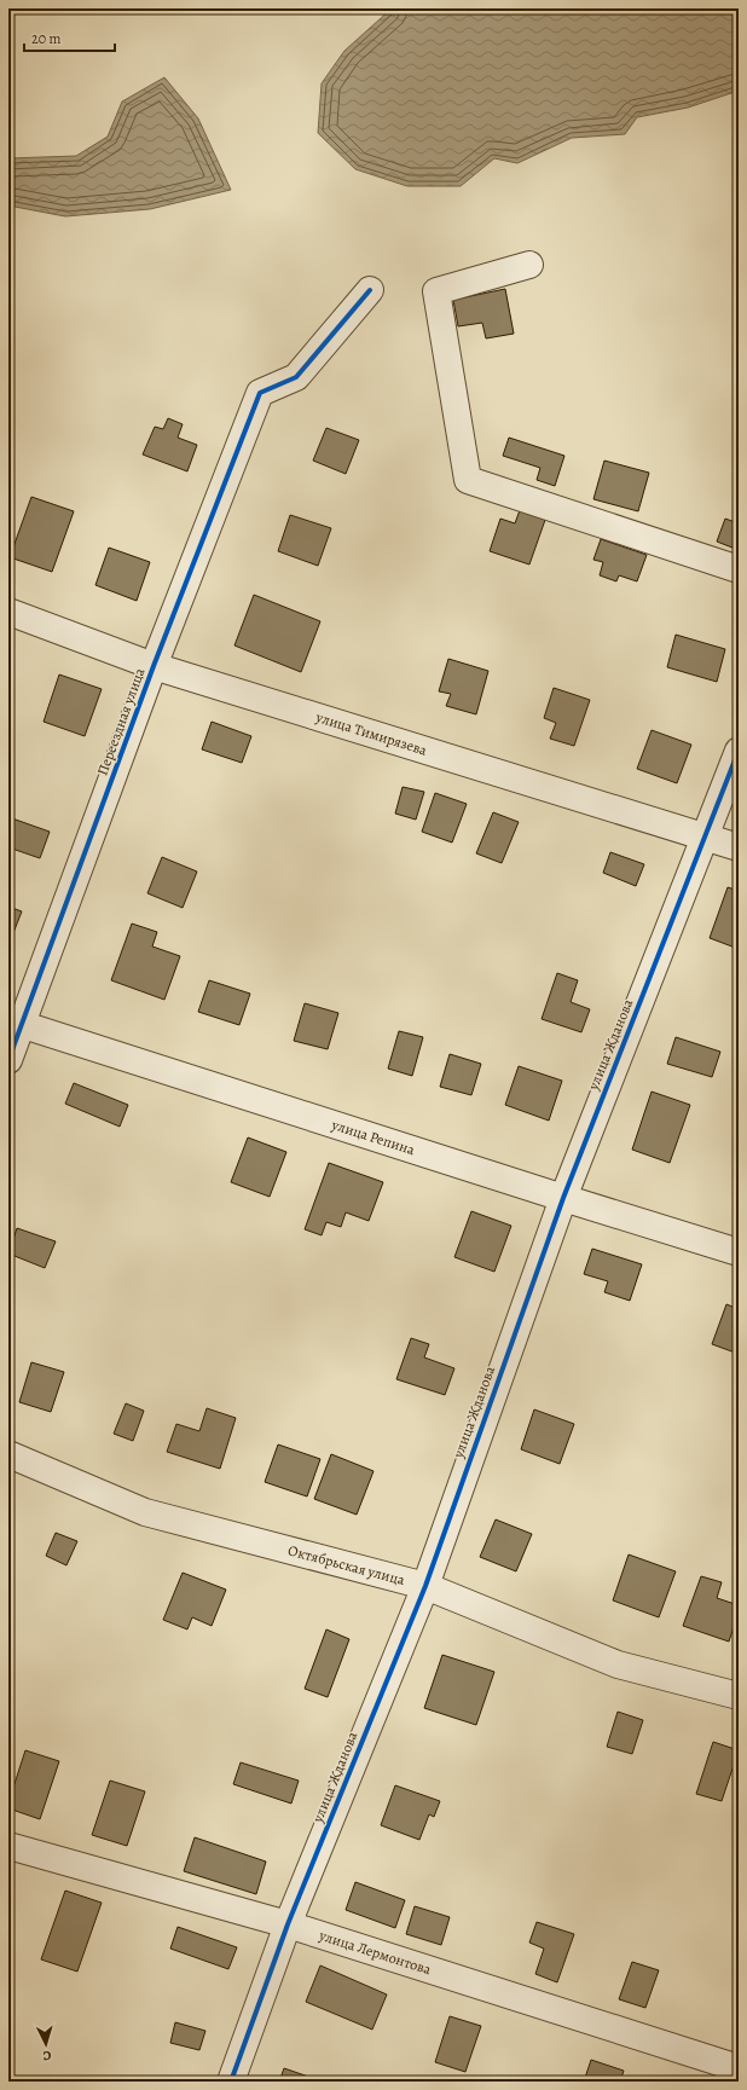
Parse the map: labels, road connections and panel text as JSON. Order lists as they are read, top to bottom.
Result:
{
  "streets": {
    "street": [
      "Переездная улица",
      "улица Тимирязева",
      "улица Жданова",
      "улица Репина",
      "Октябрьская улица",
      "улица Лермонтова"
    ]
  },
  "crossings": [
    ["Переездная улица", "улица Тимирязева"],
    ["Переездная улица", "улица Репина"],
    ["улица Тимирязева", "улица Жданова"],
    ["улица Жданова", "улица Репина"],
    ["улица Жданова", "Октябрьская улица"],
    ["улица Жданова", "улица Лермонтова"]
  ],
  "scale_bar": "20 m",
  "north": "bottom"
}
